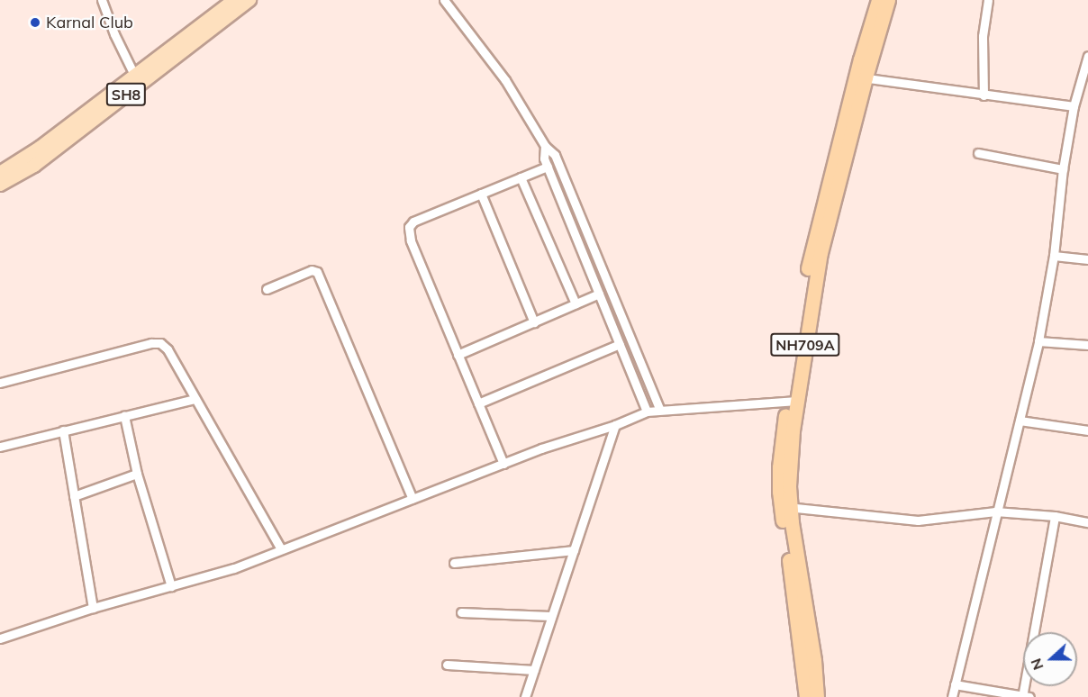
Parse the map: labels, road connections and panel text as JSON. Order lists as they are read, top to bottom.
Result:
{
  "streets": {
    "highway": ["NH709A"],
    "main road": ["SH8"]
  },
  "places": ["Karnal Club"],
  "north": "left"
}
